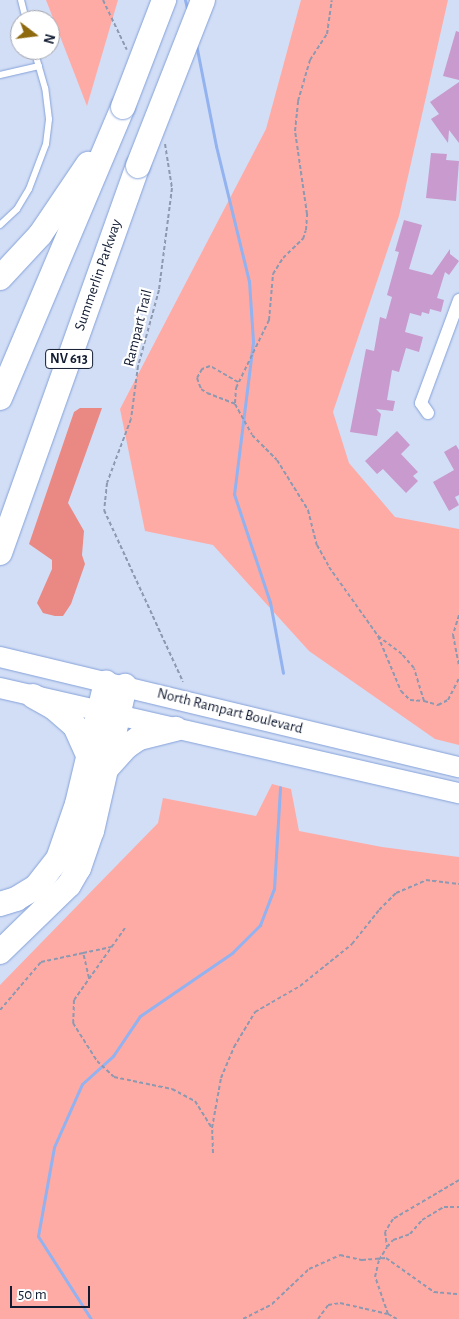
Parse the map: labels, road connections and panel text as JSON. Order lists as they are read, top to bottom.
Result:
{
  "streets": {
    "highway": ["Summerlin Parkway", "NV 613"],
    "main road": ["North Rampart Boulevard"],
    "path": ["Rampart Trail"]
  },
  "scale_bar": "50 m",
  "north": "right"
}
